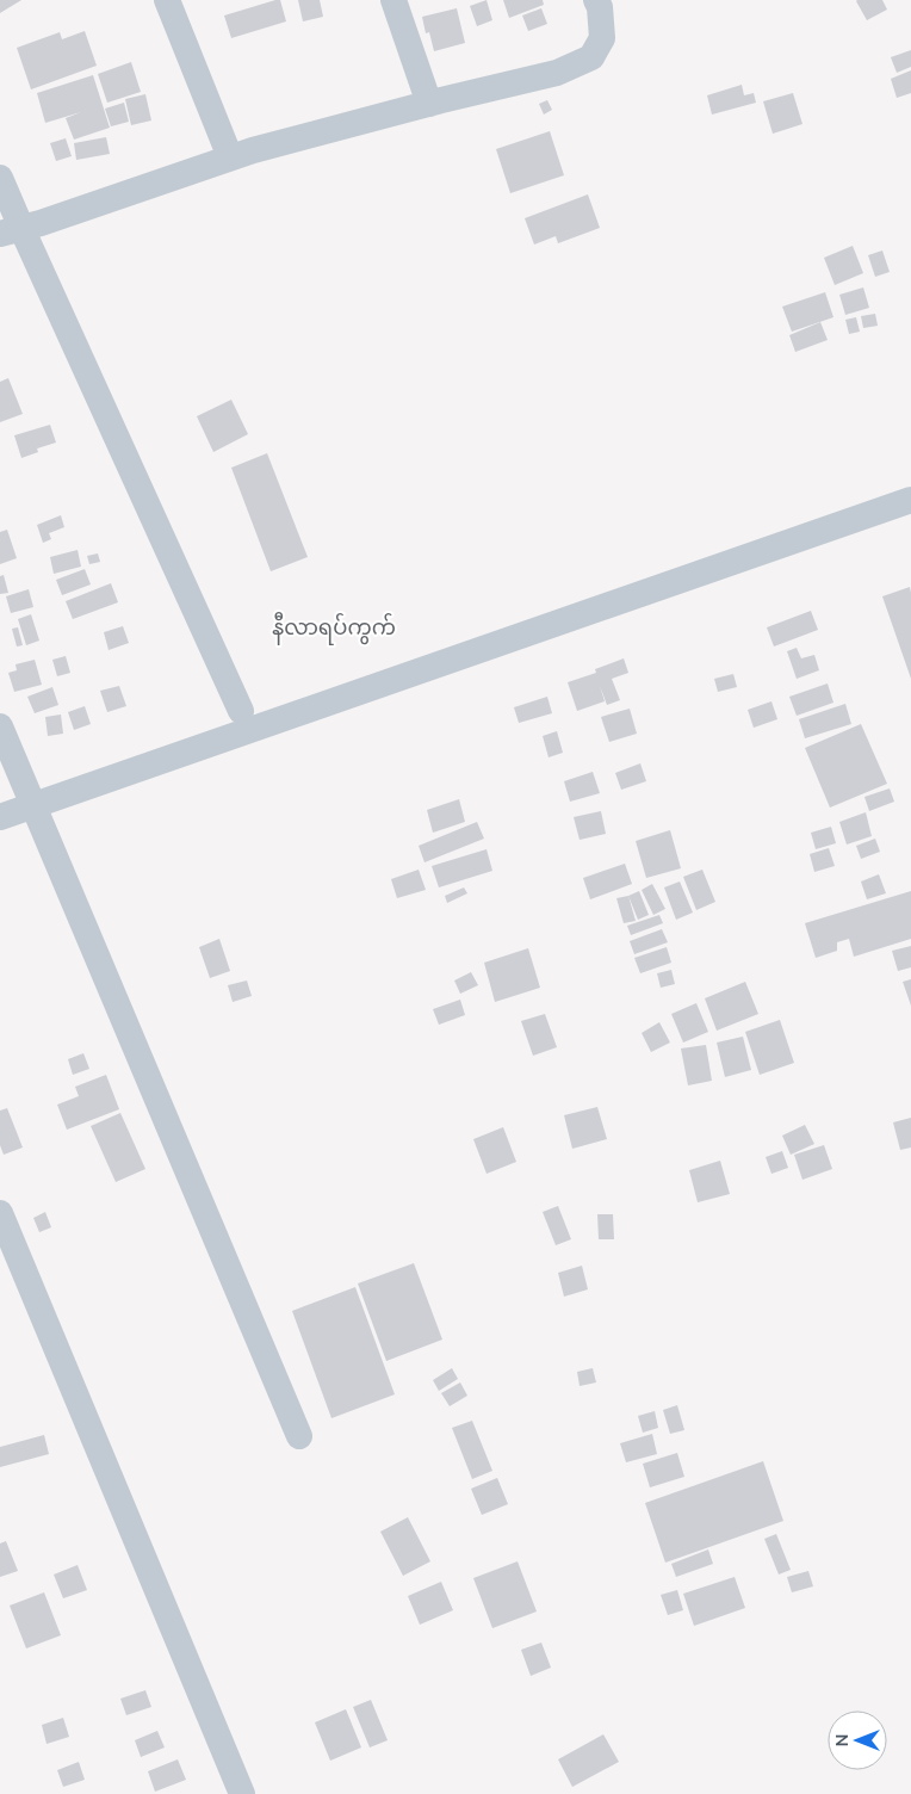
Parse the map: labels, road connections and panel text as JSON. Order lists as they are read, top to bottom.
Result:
{
  "districts": ["နီလာရပ်ကွက်"],
  "north": "left"
}
